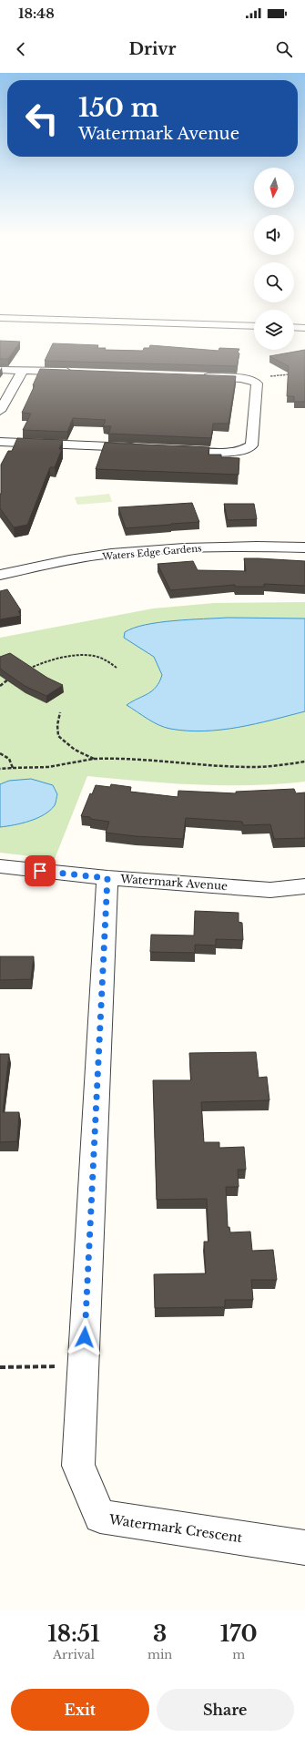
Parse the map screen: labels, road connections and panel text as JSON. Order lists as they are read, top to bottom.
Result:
{
  "streets": {
    "street": ["Waters Edge Gardens", "Watermark Avenue", "Watermark Crescent"]
  },
  "crossings": [
    ["Watermark Avenue", "Watermark Crescent"]
  ],
  "north": "bottom",
  "page": {
    "status": "18:48",
    "header": "Drivr",
    "turn": ["150 m", "Watermark Avenue"],
    "eta": [
      "18:51",
      "Arrival",
      "3",
      "min",
      "170",
      "m"
    ],
    "buttons": ["Exit", "Share"]
  }
}
